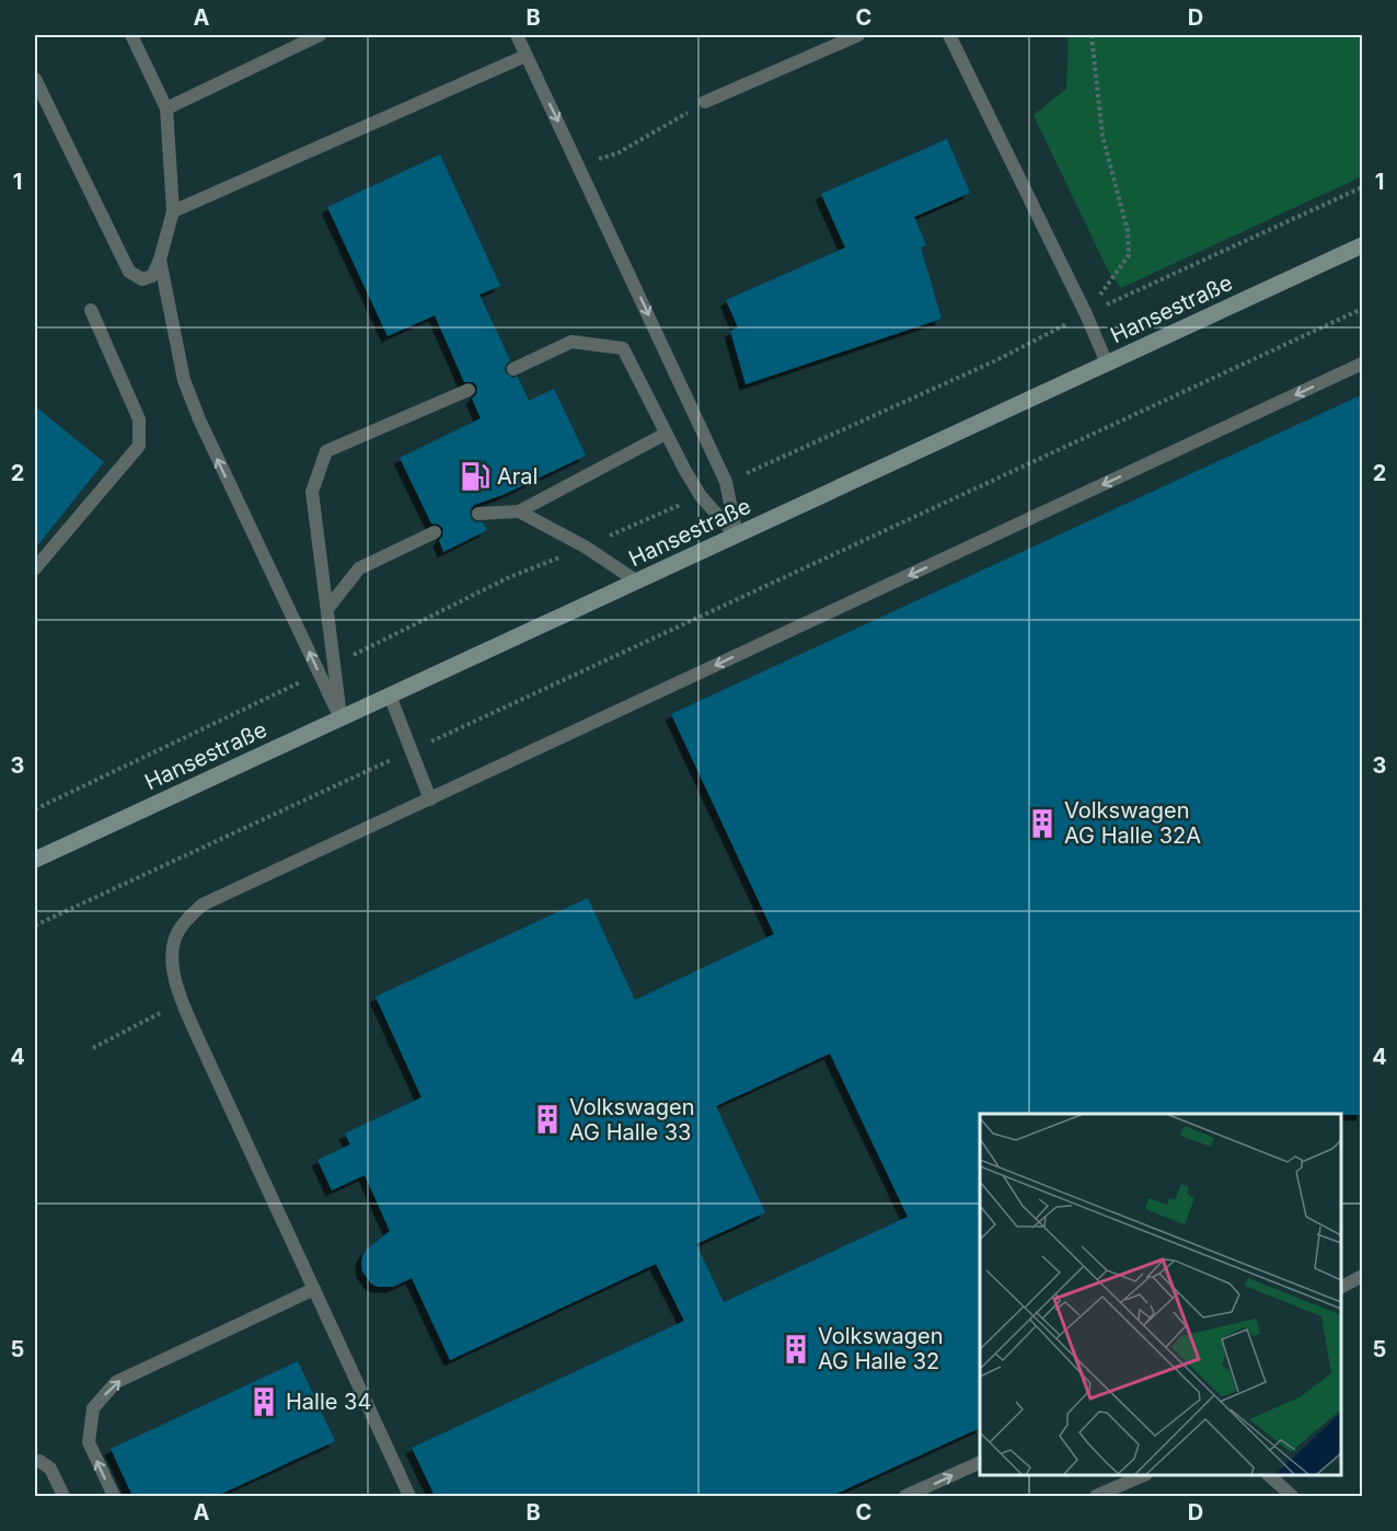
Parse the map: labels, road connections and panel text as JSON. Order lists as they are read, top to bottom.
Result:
{
  "streets": {
    "main road": ["Hansestraße"]
  },
  "places": {
    "fuel station": ["Aral"],
    "building": [
      "Volkswagen AG Halle 32A",
      "Volkswagen AG Halle 33",
      "Volkswagen AG Halle 32",
      "Halle 34"
    ]
  },
  "grid": {
    "columns": [
      "A",
      "B",
      "C",
      "D"
    ],
    "rows": [
      "1",
      "2",
      "3",
      "4",
      "5"
    ]
  }
}
